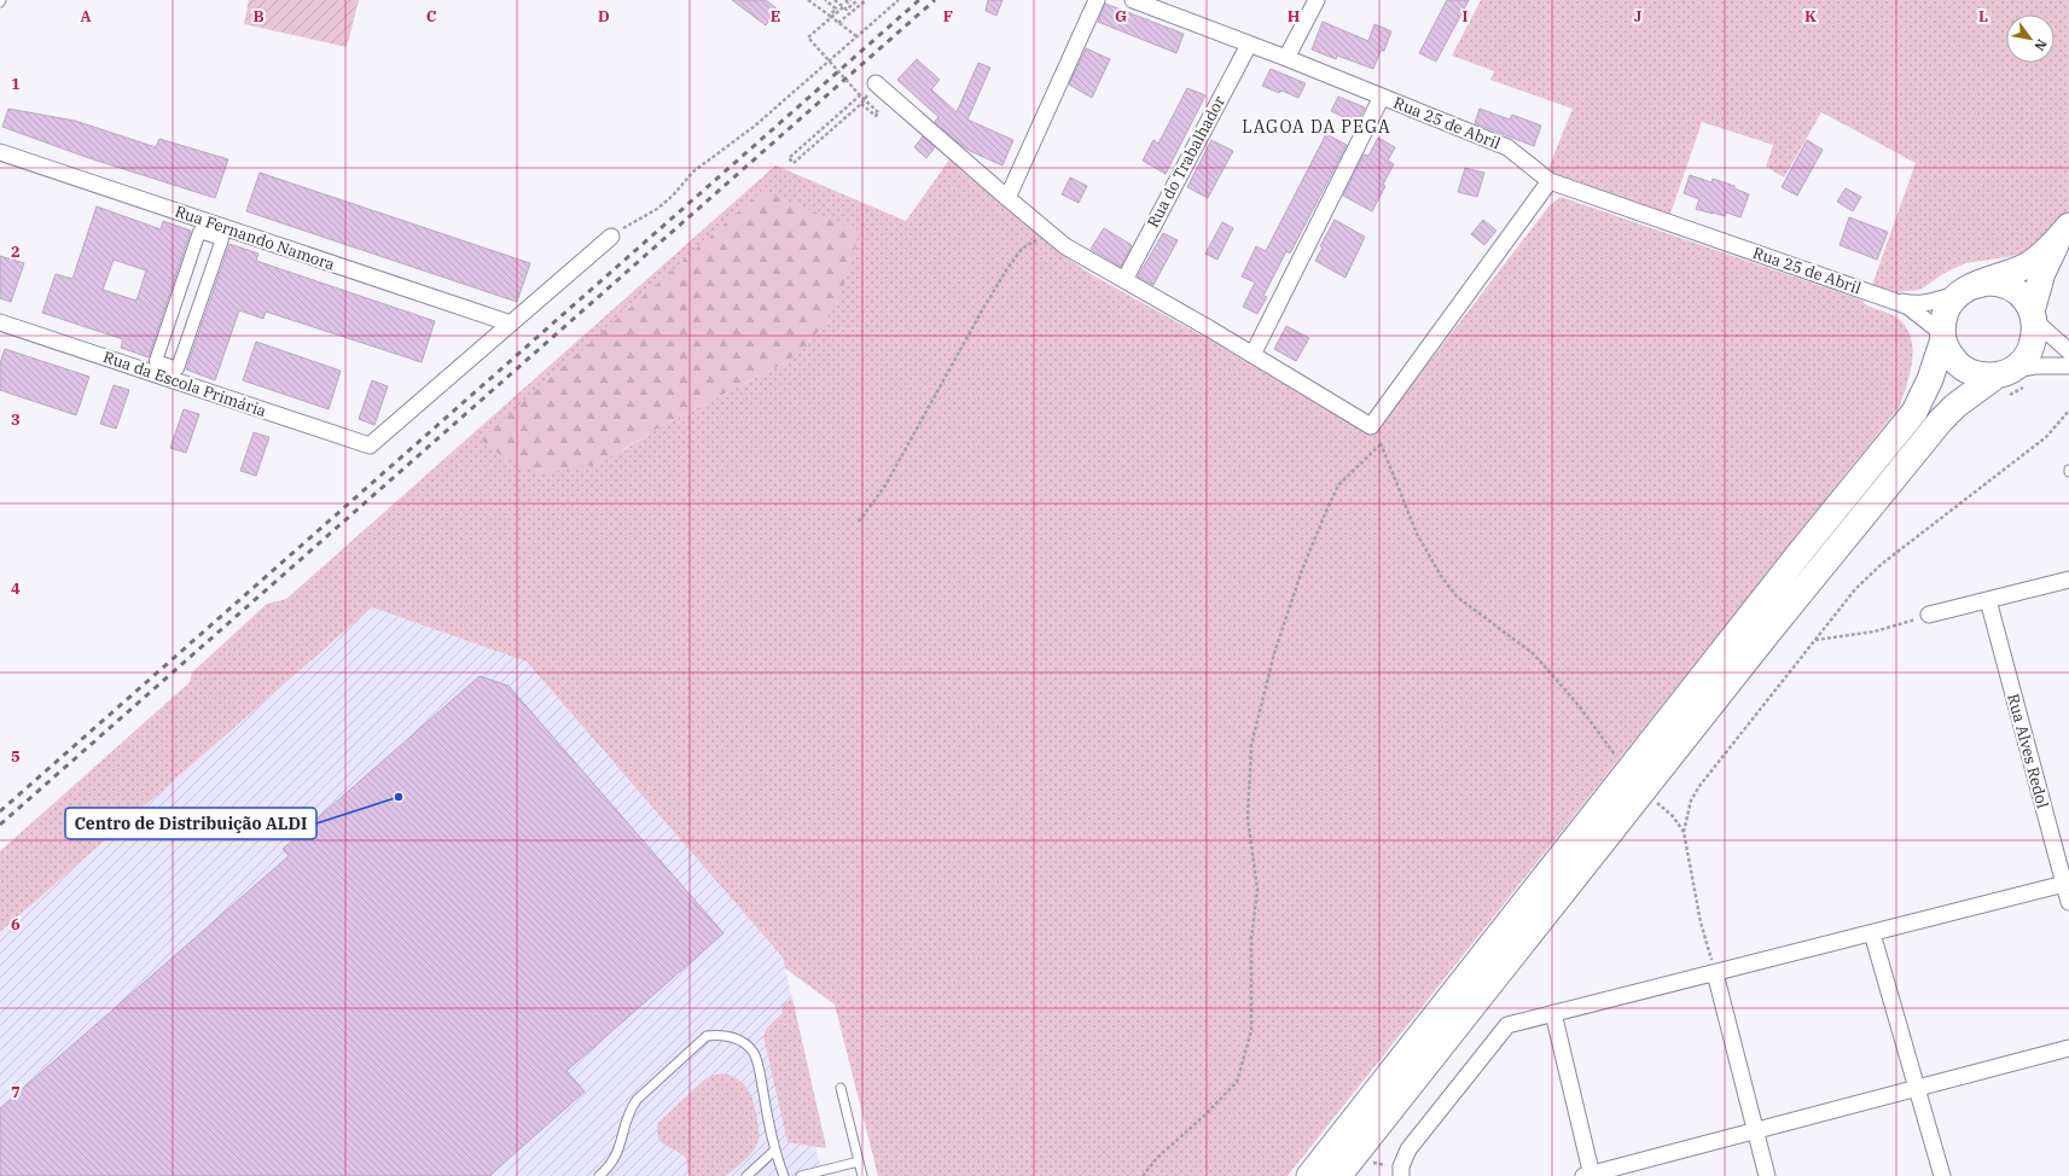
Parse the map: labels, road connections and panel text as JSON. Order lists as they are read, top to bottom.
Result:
{
  "streets": {
    "street": [
      "Rua 25 de Abril",
      "Rua do Trabalhador",
      "Rua Fernando Namora",
      "Rua da Escola Primária",
      "Rua Alves Redol"
    ]
  },
  "crossings": [
    ["Rua 25 de Abril", "Rua do Trabalhador"],
    ["Rua Fernando Namora", "Rua da Escola Primária"]
  ],
  "districts": ["LAGOA DA PEGA"],
  "places": ["Centro de Distribuição ALDI"],
  "north": "bottom right",
  "grid": {
    "columns": [
      "A",
      "B",
      "C",
      "D",
      "E",
      "F",
      "G",
      "H",
      "I",
      "J",
      "K",
      "L"
    ],
    "rows": [
      "1",
      "2",
      "3",
      "4",
      "5",
      "6",
      "7"
    ]
  }
}
